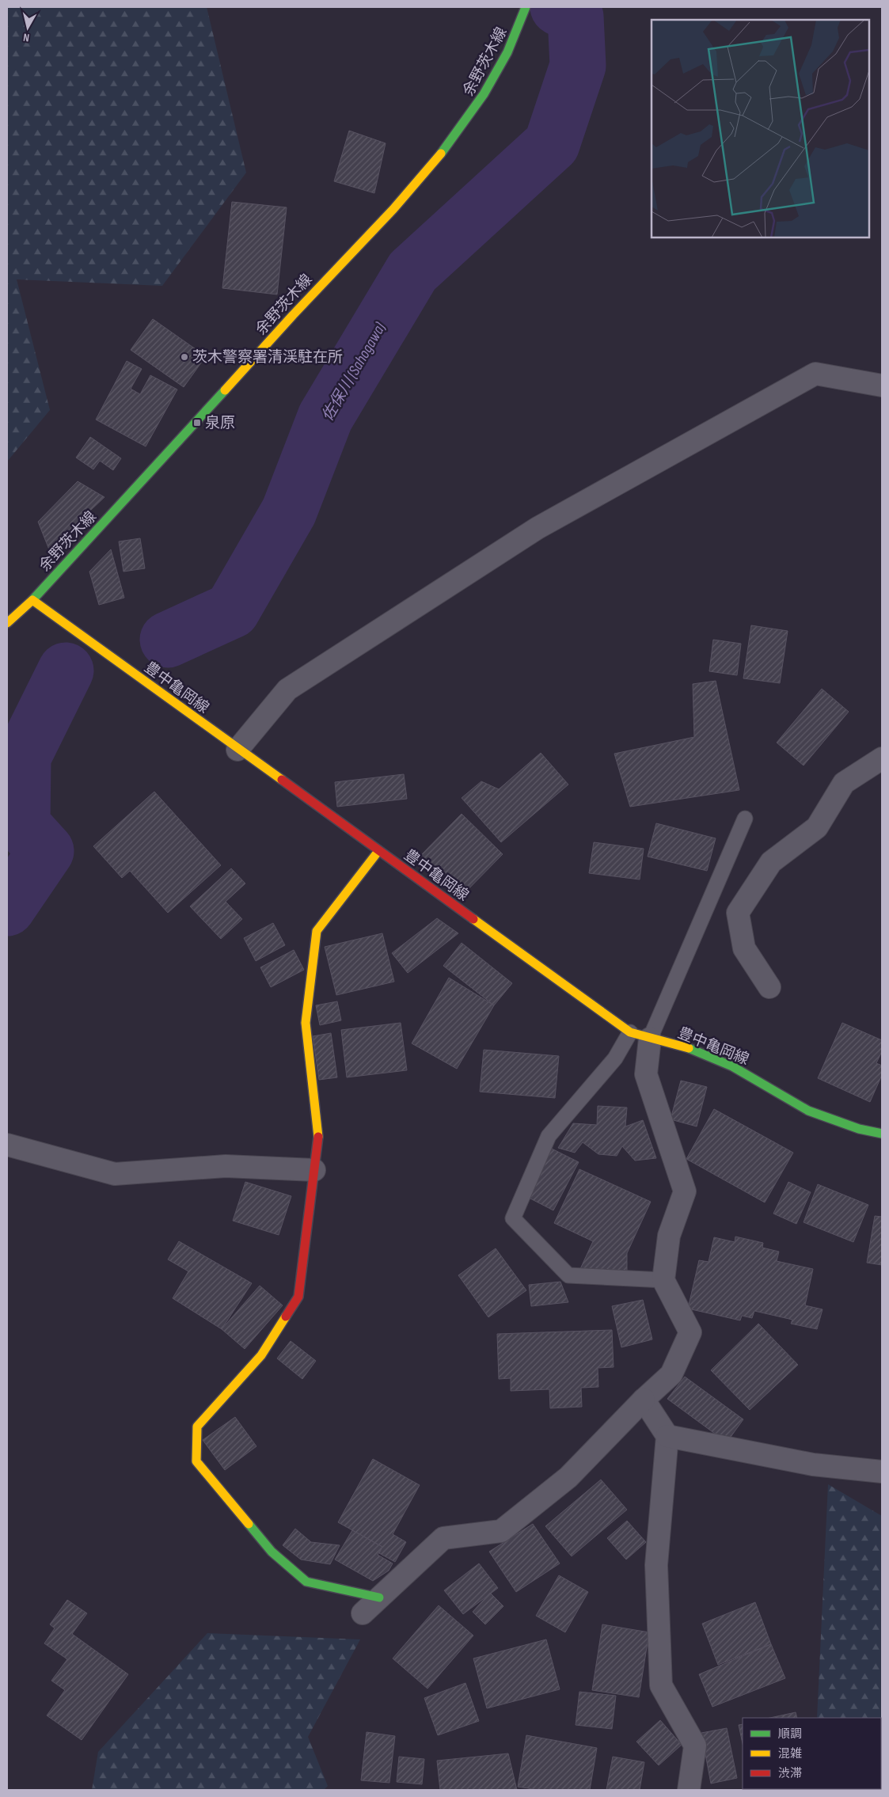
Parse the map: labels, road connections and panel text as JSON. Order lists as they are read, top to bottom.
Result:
{
  "streets": {
    "main road": ["余野茨木線", "豊中亀岡線"]
  },
  "crossings": [
    ["余野茨木線", "豊中亀岡線"]
  ],
  "water": ["佐保川 (Sahogawa)"],
  "places": {
    "other": ["茨木警察署清渓駐在所"],
    "transit": ["泉原"]
  },
  "legend": ["順調", "混雑", "渋滞"],
  "north": "bottom"
}
